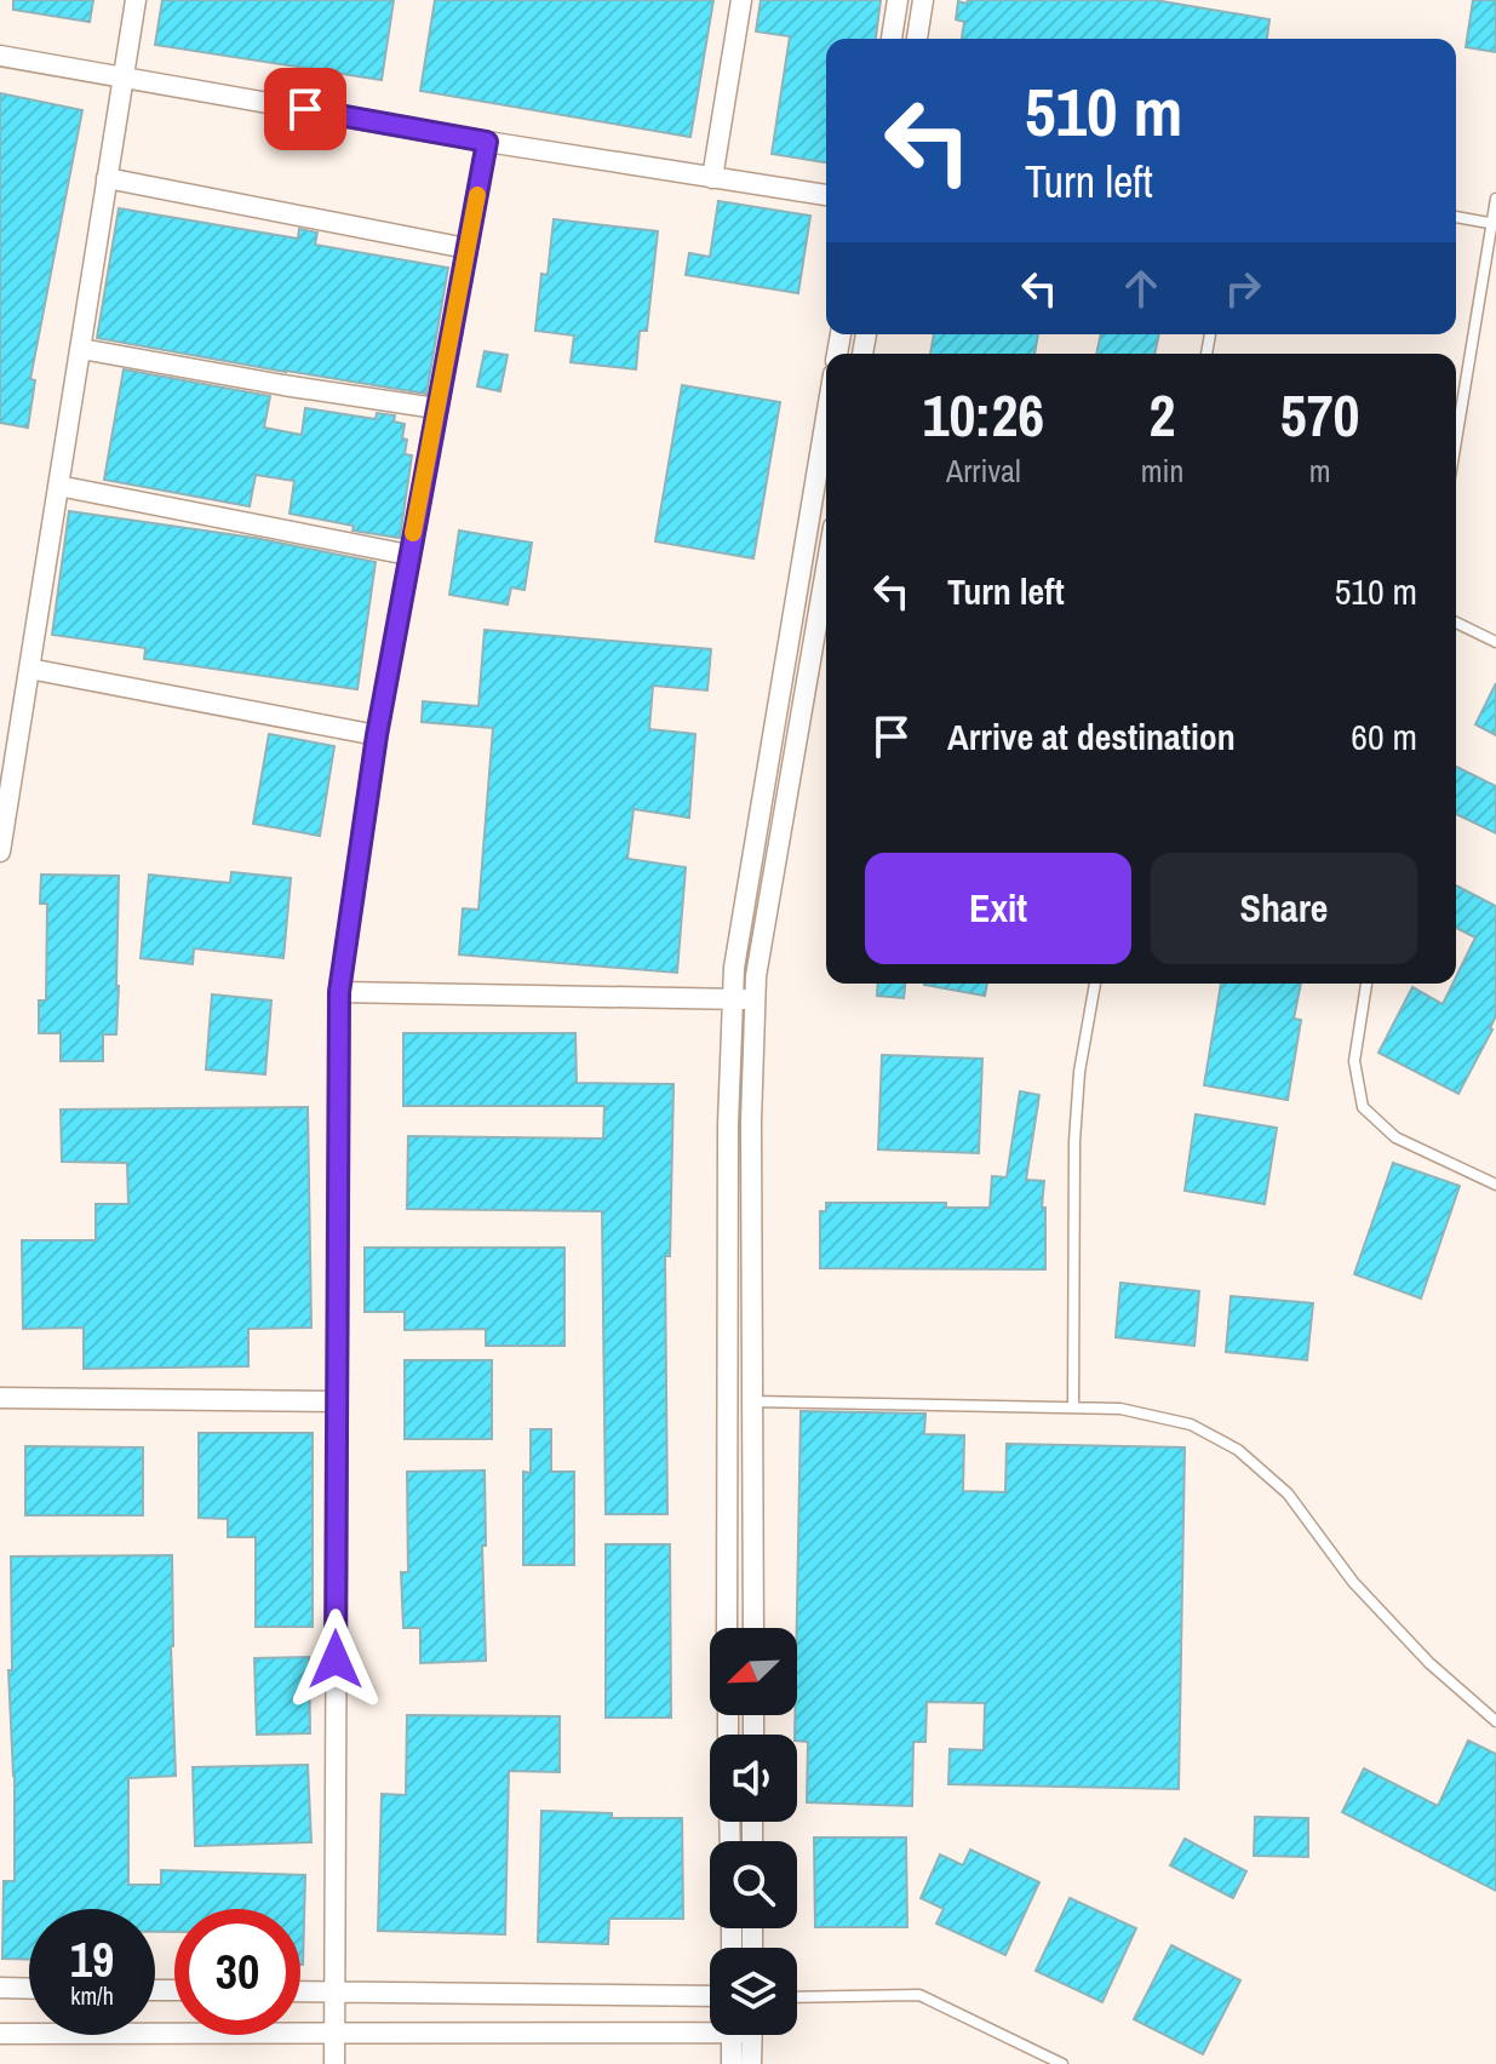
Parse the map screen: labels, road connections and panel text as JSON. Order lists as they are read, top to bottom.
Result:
{
  "north": "bottom left",
  "page": {
    "turn": ["510 m", "Turn left"],
    "eta": [
      "10:26",
      "Arrival",
      "2",
      "min",
      "570",
      "m"
    ],
    "list": [
      {
        "name": "Turn left",
        "value": "510 m"
      },
      {
        "name": "Arrive at destination",
        "value": "60 m"
      }
    ],
    "buttons": ["Exit", "Share"],
    "speed": "19 km/h",
    "limit": "30"
  }
}
